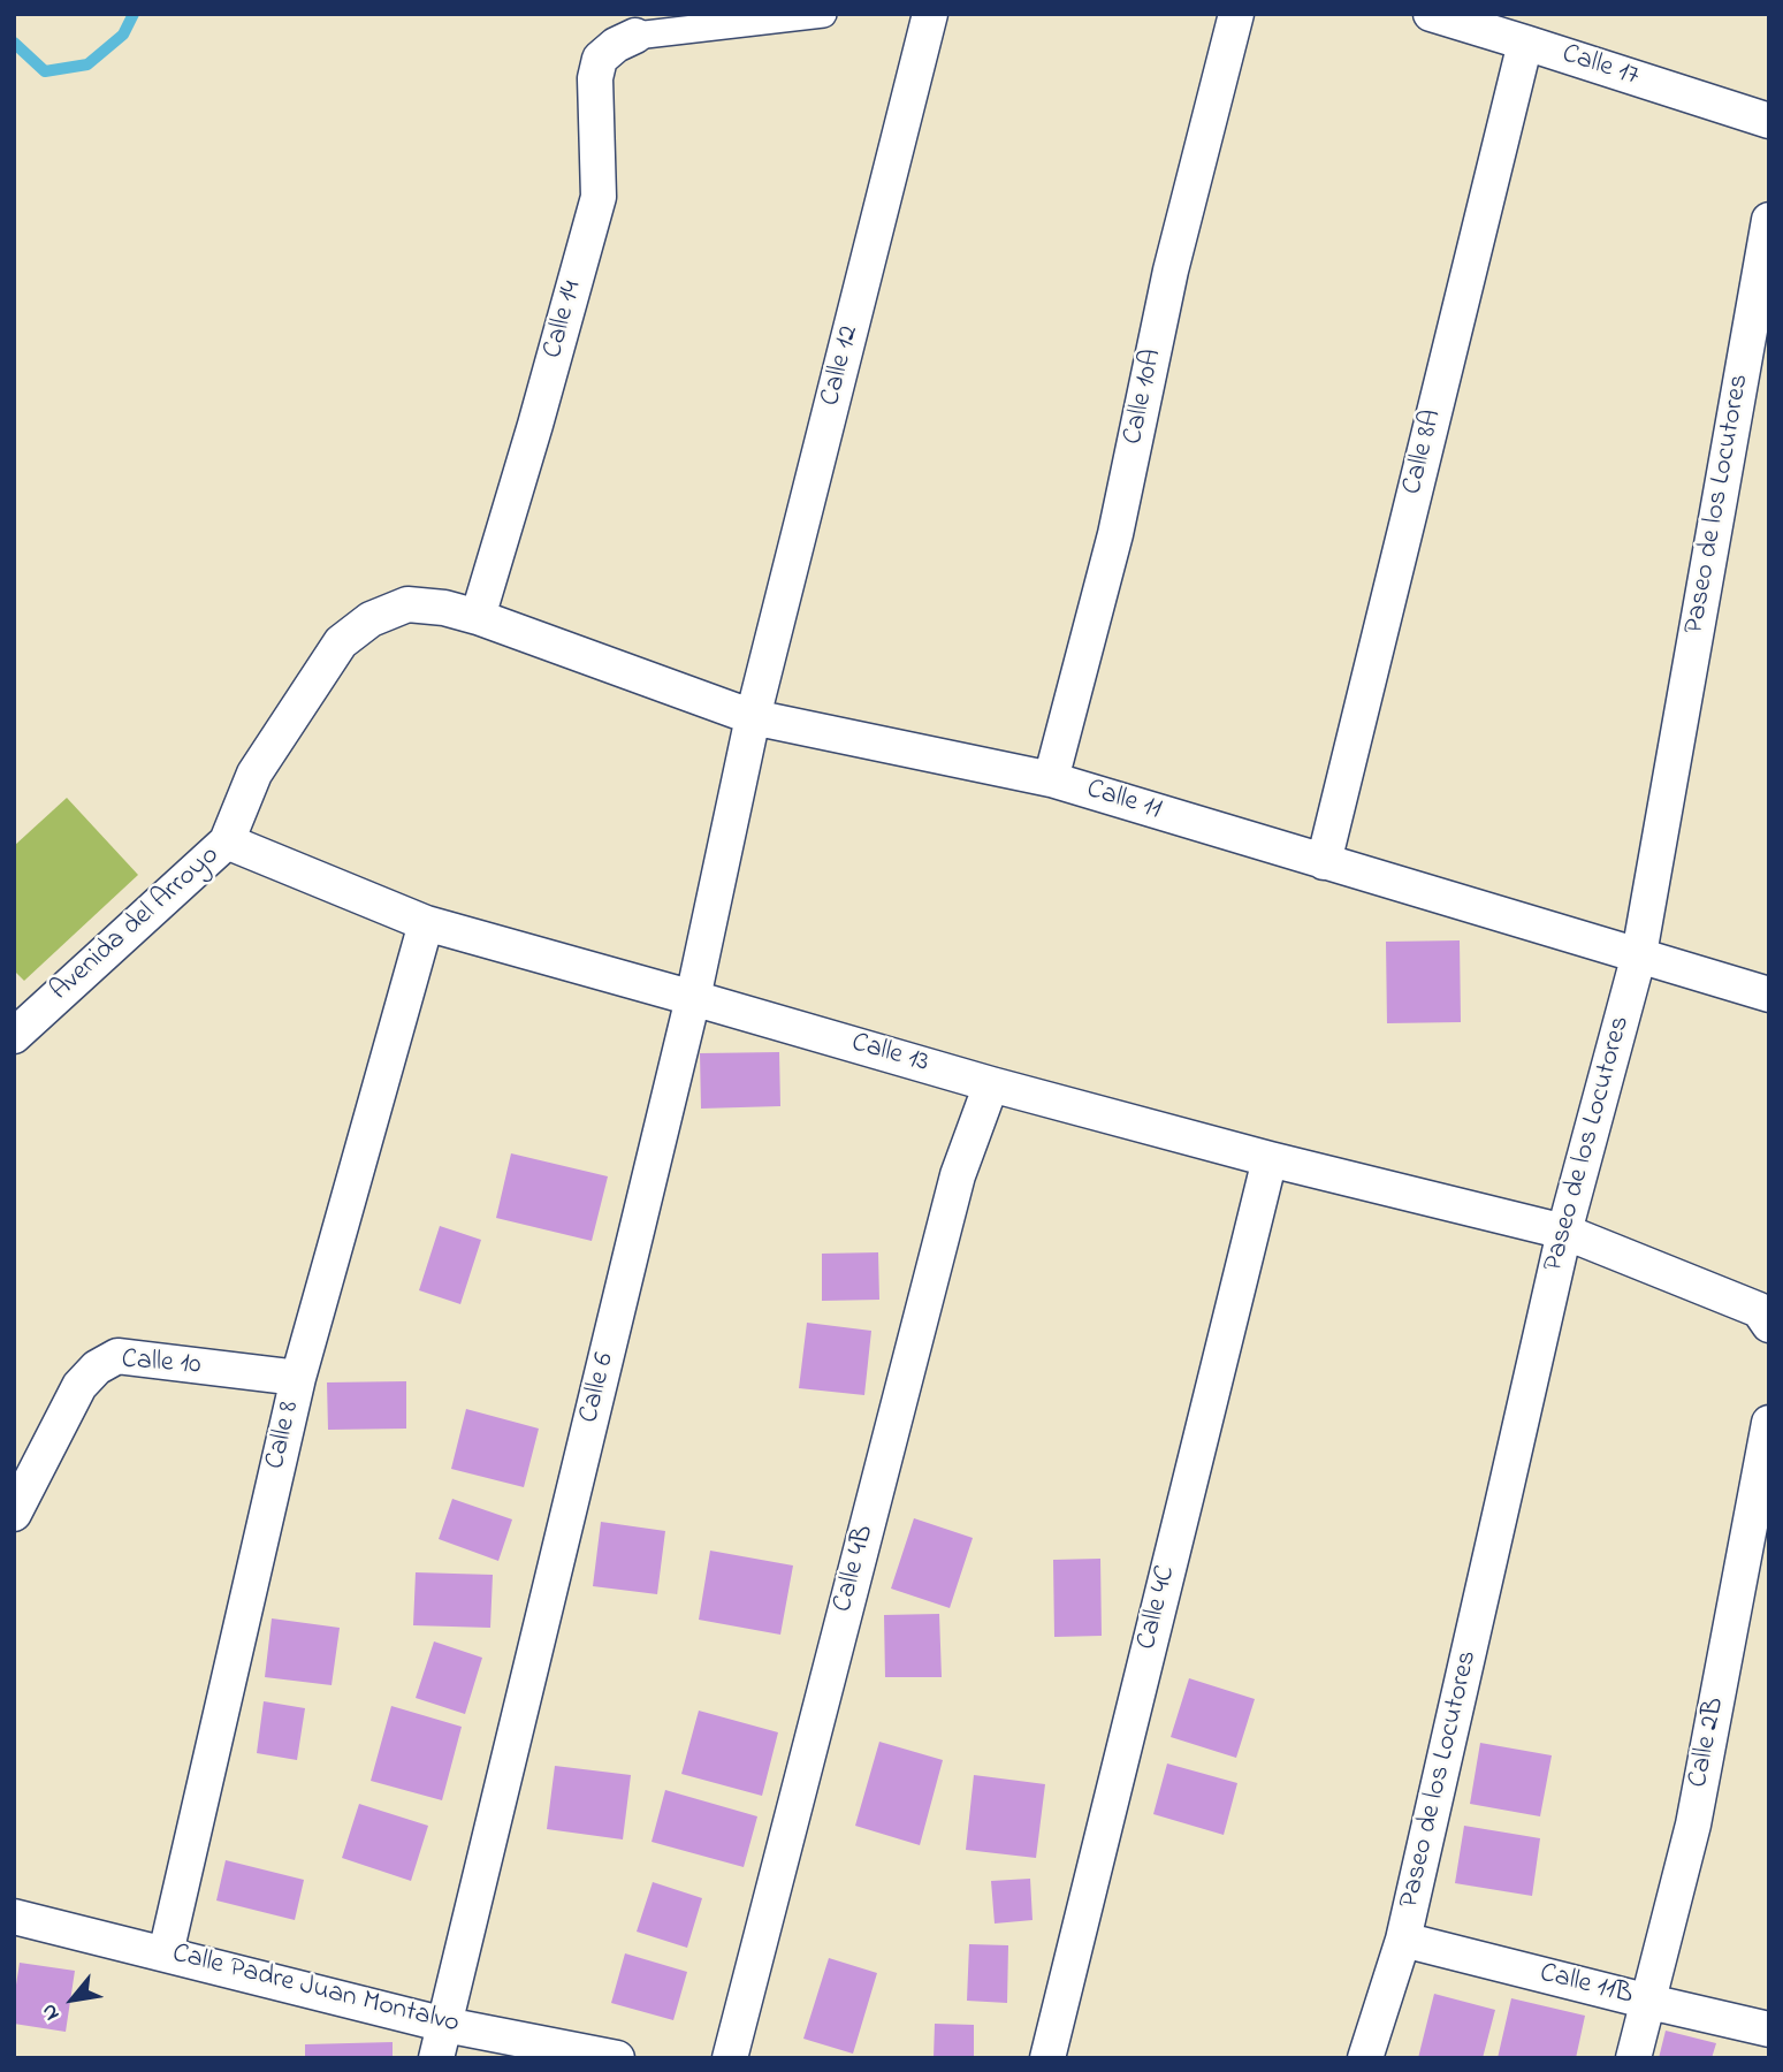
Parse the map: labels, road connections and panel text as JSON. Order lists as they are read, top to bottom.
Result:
{
  "streets": {
    "street": [
      "Calle 17",
      "Calle 14",
      "Calle 12",
      "Calle 10A",
      "Calle 8A",
      "Paseo de los Locutores",
      "Calle 11",
      "Avenida del Arroyo",
      "Calle 13",
      "Calle 10",
      "Calle 6",
      "Calle 8",
      "Calle 4B",
      "Calle 4C",
      "Calle 2B",
      "Calle 11B",
      "Calle Padre Juan Montalvo"
    ]
  },
  "crossings": [
    ["Calle 17", "Calle 8A"],
    ["Calle 14", "Calle 11"],
    ["Calle 14", "Avenida del Arroyo"],
    ["Calle 12", "Calle 11"],
    ["Calle 12", "Calle 6"],
    ["Calle 10A", "Calle 11"],
    ["Calle 8A", "Calle 11"],
    ["Paseo de los Locutores", "Calle 11"],
    ["Paseo de los Locutores", "Calle 13"],
    ["Paseo de los Locutores", "Calle 11B"],
    ["Calle 11", "Avenida del Arroyo"],
    ["Calle 11", "Calle 6"],
    ["Avenida del Arroyo", "Calle 13"],
    ["Calle 13", "Calle 6"],
    ["Calle 13", "Calle 8"],
    ["Calle 13", "Calle 4B"],
    ["Calle 13", "Calle 4C"],
    ["Calle 10", "Calle 8"],
    ["Calle 6", "Calle Padre Juan Montalvo"],
    ["Calle 8", "Calle Padre Juan Montalvo"],
    ["Calle 2B", "Calle 11B"]
  ],
  "north": "bottom left"
}
